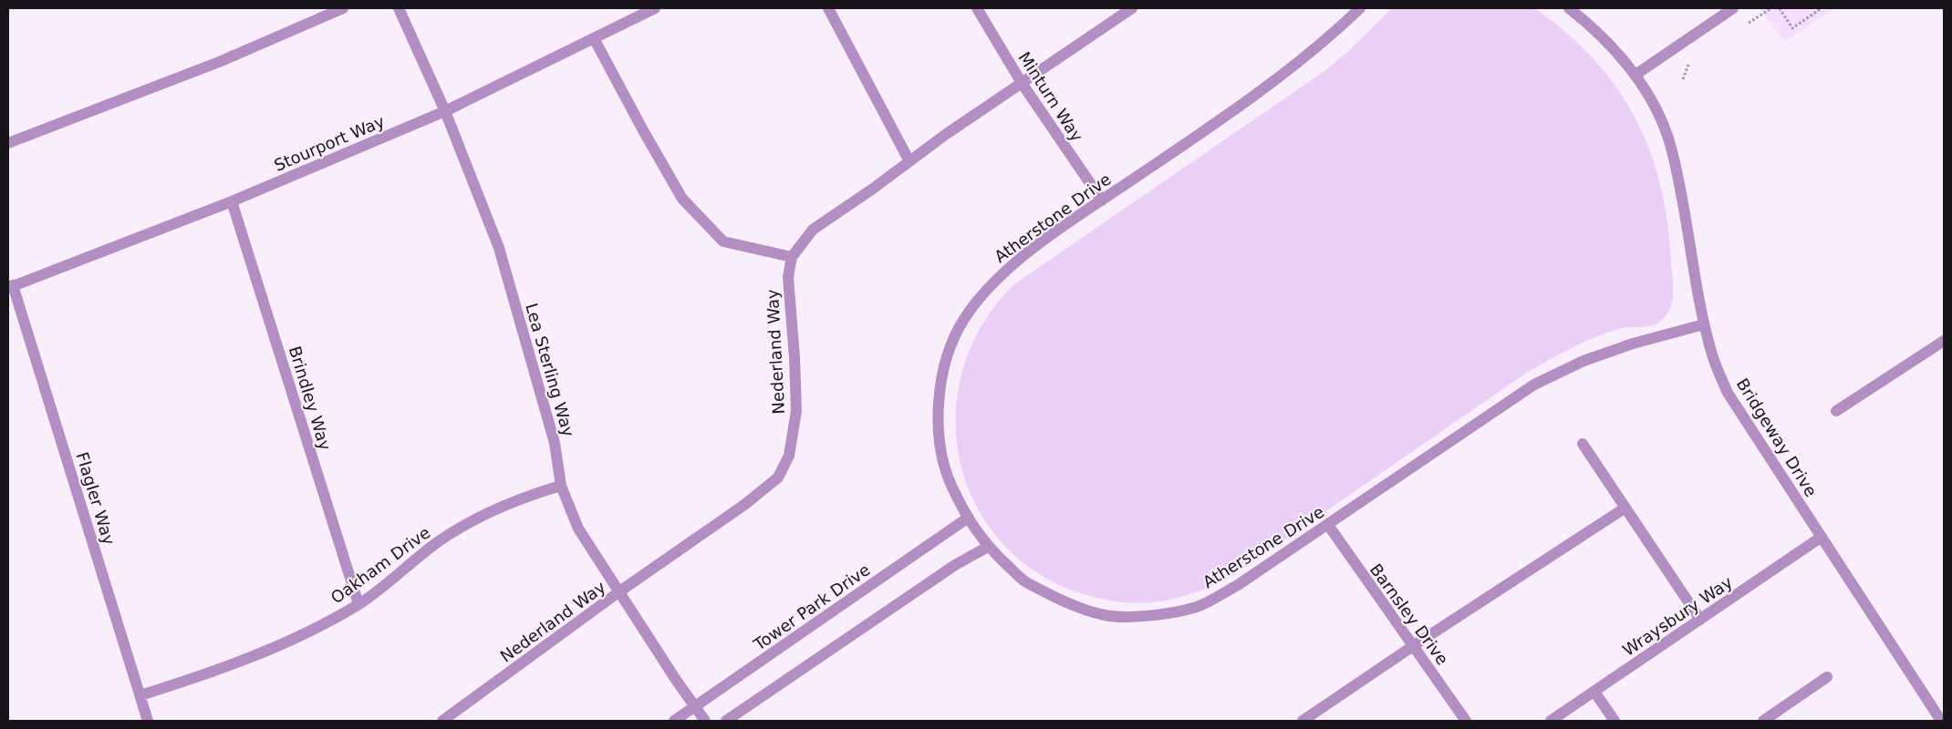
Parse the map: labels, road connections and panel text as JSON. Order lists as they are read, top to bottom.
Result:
{
  "streets": {
    "street": [
      "Minturn Way",
      "Stourport Way",
      "Atherstone Drive",
      "Nederland Way",
      "Lea Sterling Way",
      "Brindley Way",
      "Bridgeway Drive",
      "Flagler Way",
      "Oakham Drive",
      "Tower Park Drive",
      "Barnsley Drive",
      "Wraysbury Way"
    ]
  },
  "crossings": [
    ["Minturn Way", "Atherstone Drive"],
    ["Minturn Way", "Nederland Way"],
    ["Stourport Way", "Lea Sterling Way"],
    ["Stourport Way", "Brindley Way"],
    ["Stourport Way", "Flagler Way"],
    ["Atherstone Drive", "Bridgeway Drive"],
    ["Atherstone Drive", "Tower Park Drive"],
    ["Atherstone Drive", "Barnsley Drive"],
    ["Nederland Way", "Lea Sterling Way"],
    ["Lea Sterling Way", "Oakham Drive"],
    ["Lea Sterling Way", "Tower Park Drive"],
    ["Brindley Way", "Oakham Drive"],
    ["Bridgeway Drive", "Wraysbury Way"],
    ["Flagler Way", "Oakham Drive"]
  ]
}
